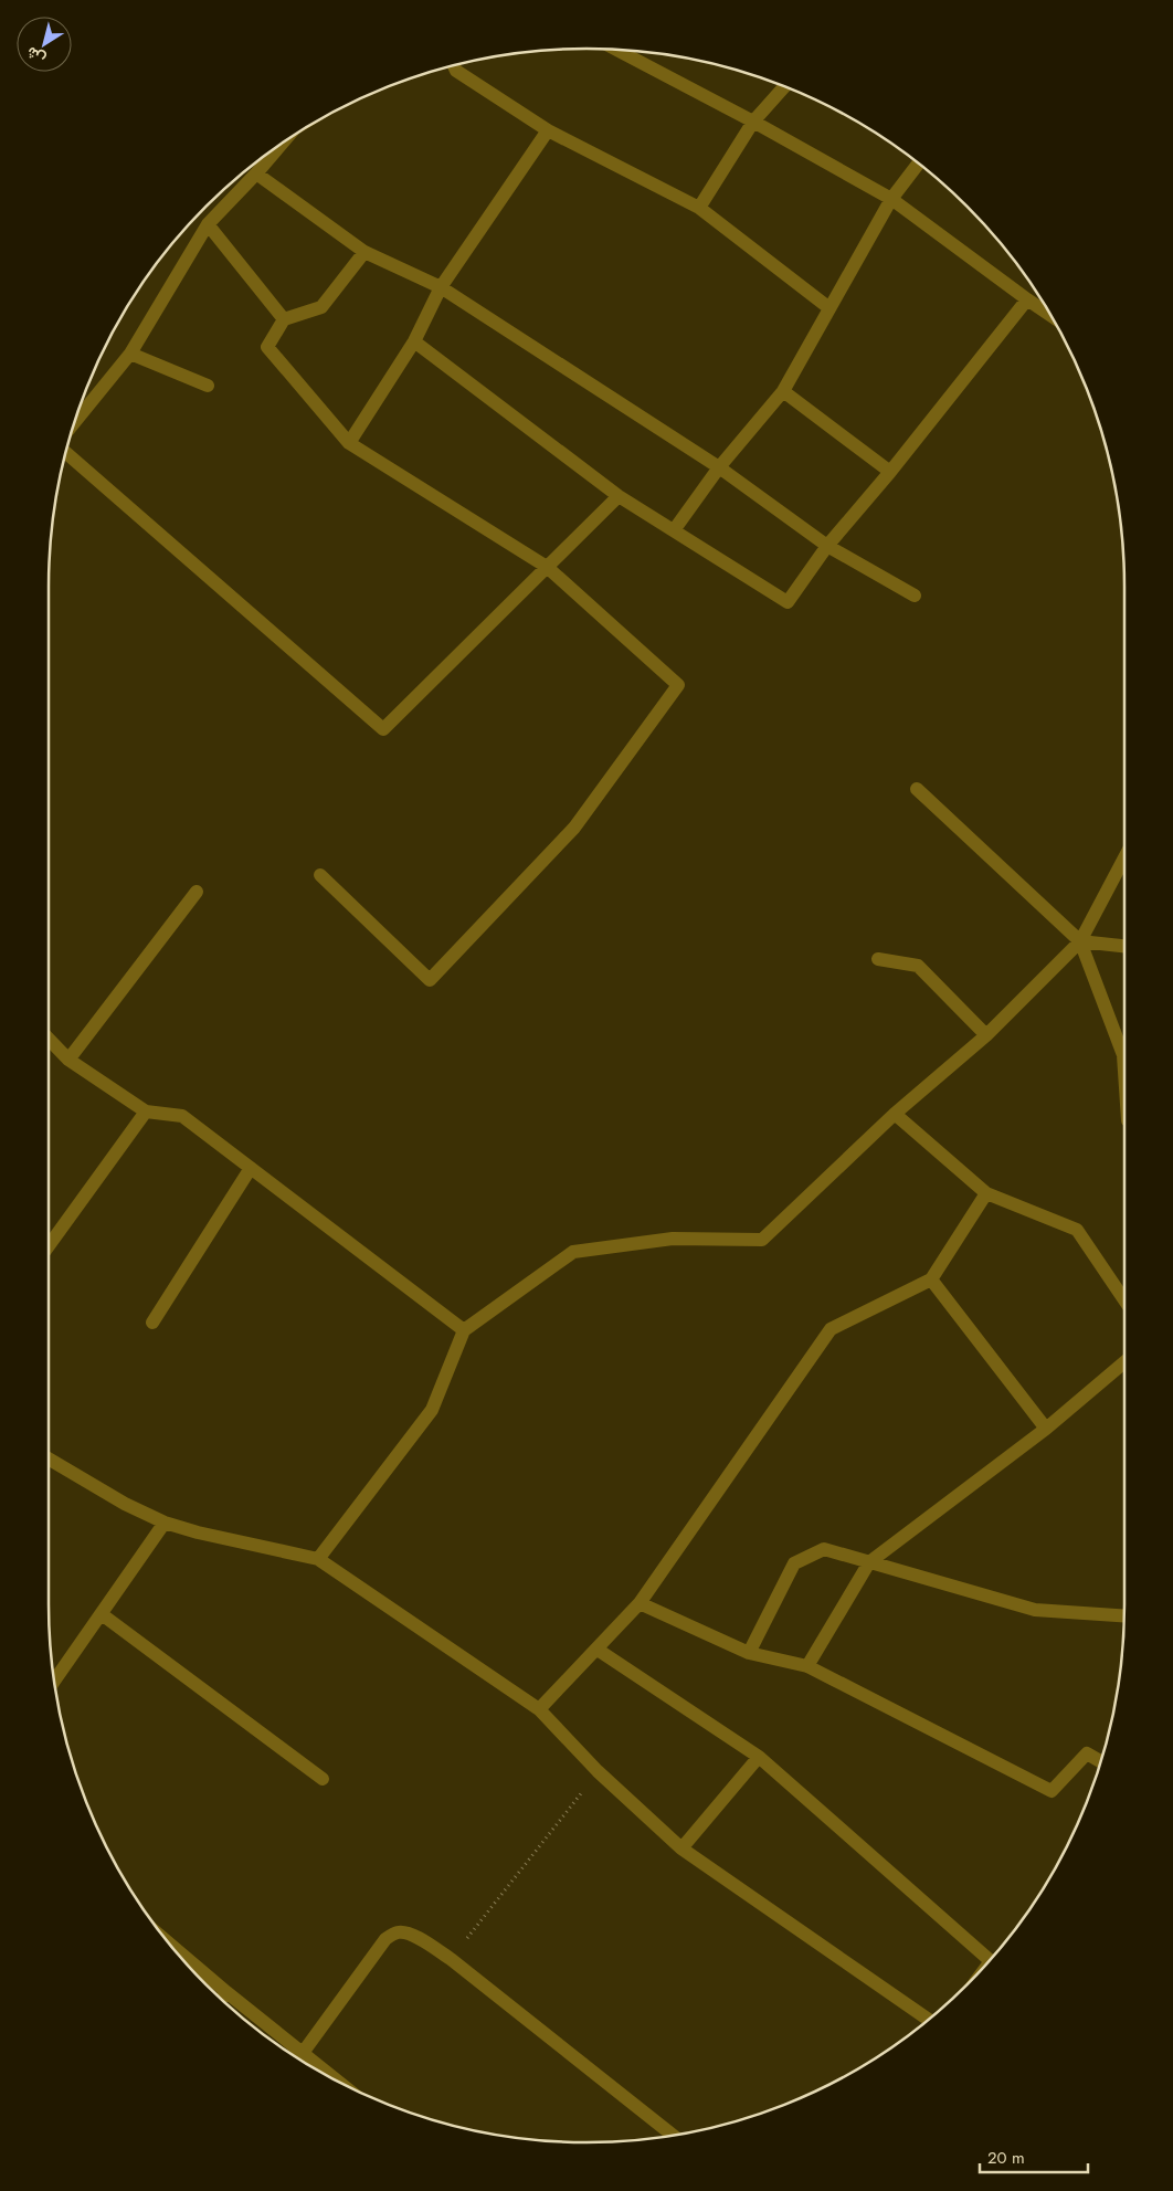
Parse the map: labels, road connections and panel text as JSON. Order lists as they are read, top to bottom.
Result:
{
  "scale_bar": "20 m",
  "north": "bottom left"
}
